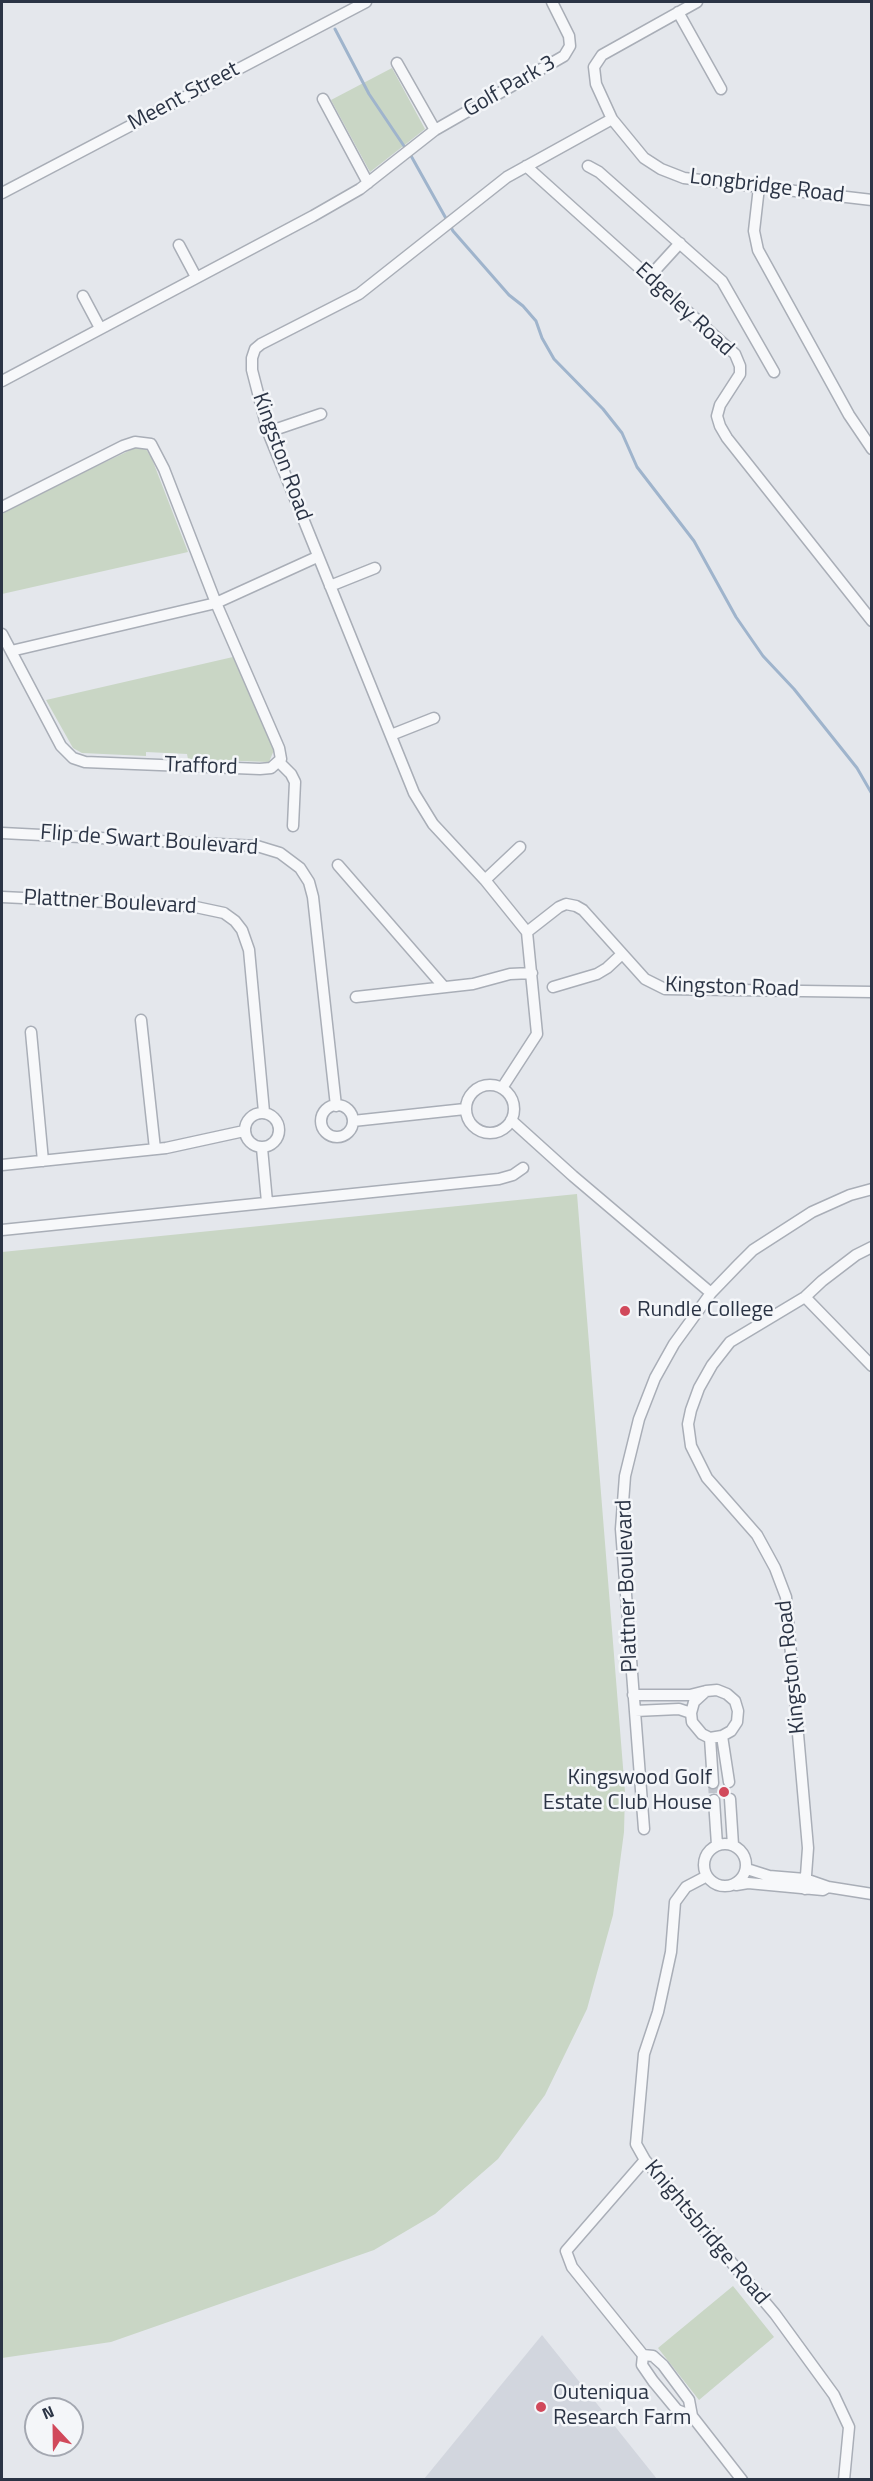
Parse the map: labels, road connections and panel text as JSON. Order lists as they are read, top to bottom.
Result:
{
  "streets": {
    "street": [
      "Golf Park 3",
      "Meent Street",
      "Longbridge Road",
      "Edgeley Road",
      "Kingston Road",
      "Trafford",
      "Flip de Swart Boulevard",
      "Plattner Boulevard",
      "Knightsbridge Road"
    ]
  },
  "crossings": [
    ["Longbridge Road", "Kingston Road"],
    ["Edgeley Road", "Kingston Road"]
  ],
  "places": ["Rundle College", "Kingswood Golf Estate Club House", "Outeniqua Research Farm"],
  "north": "top"
}
